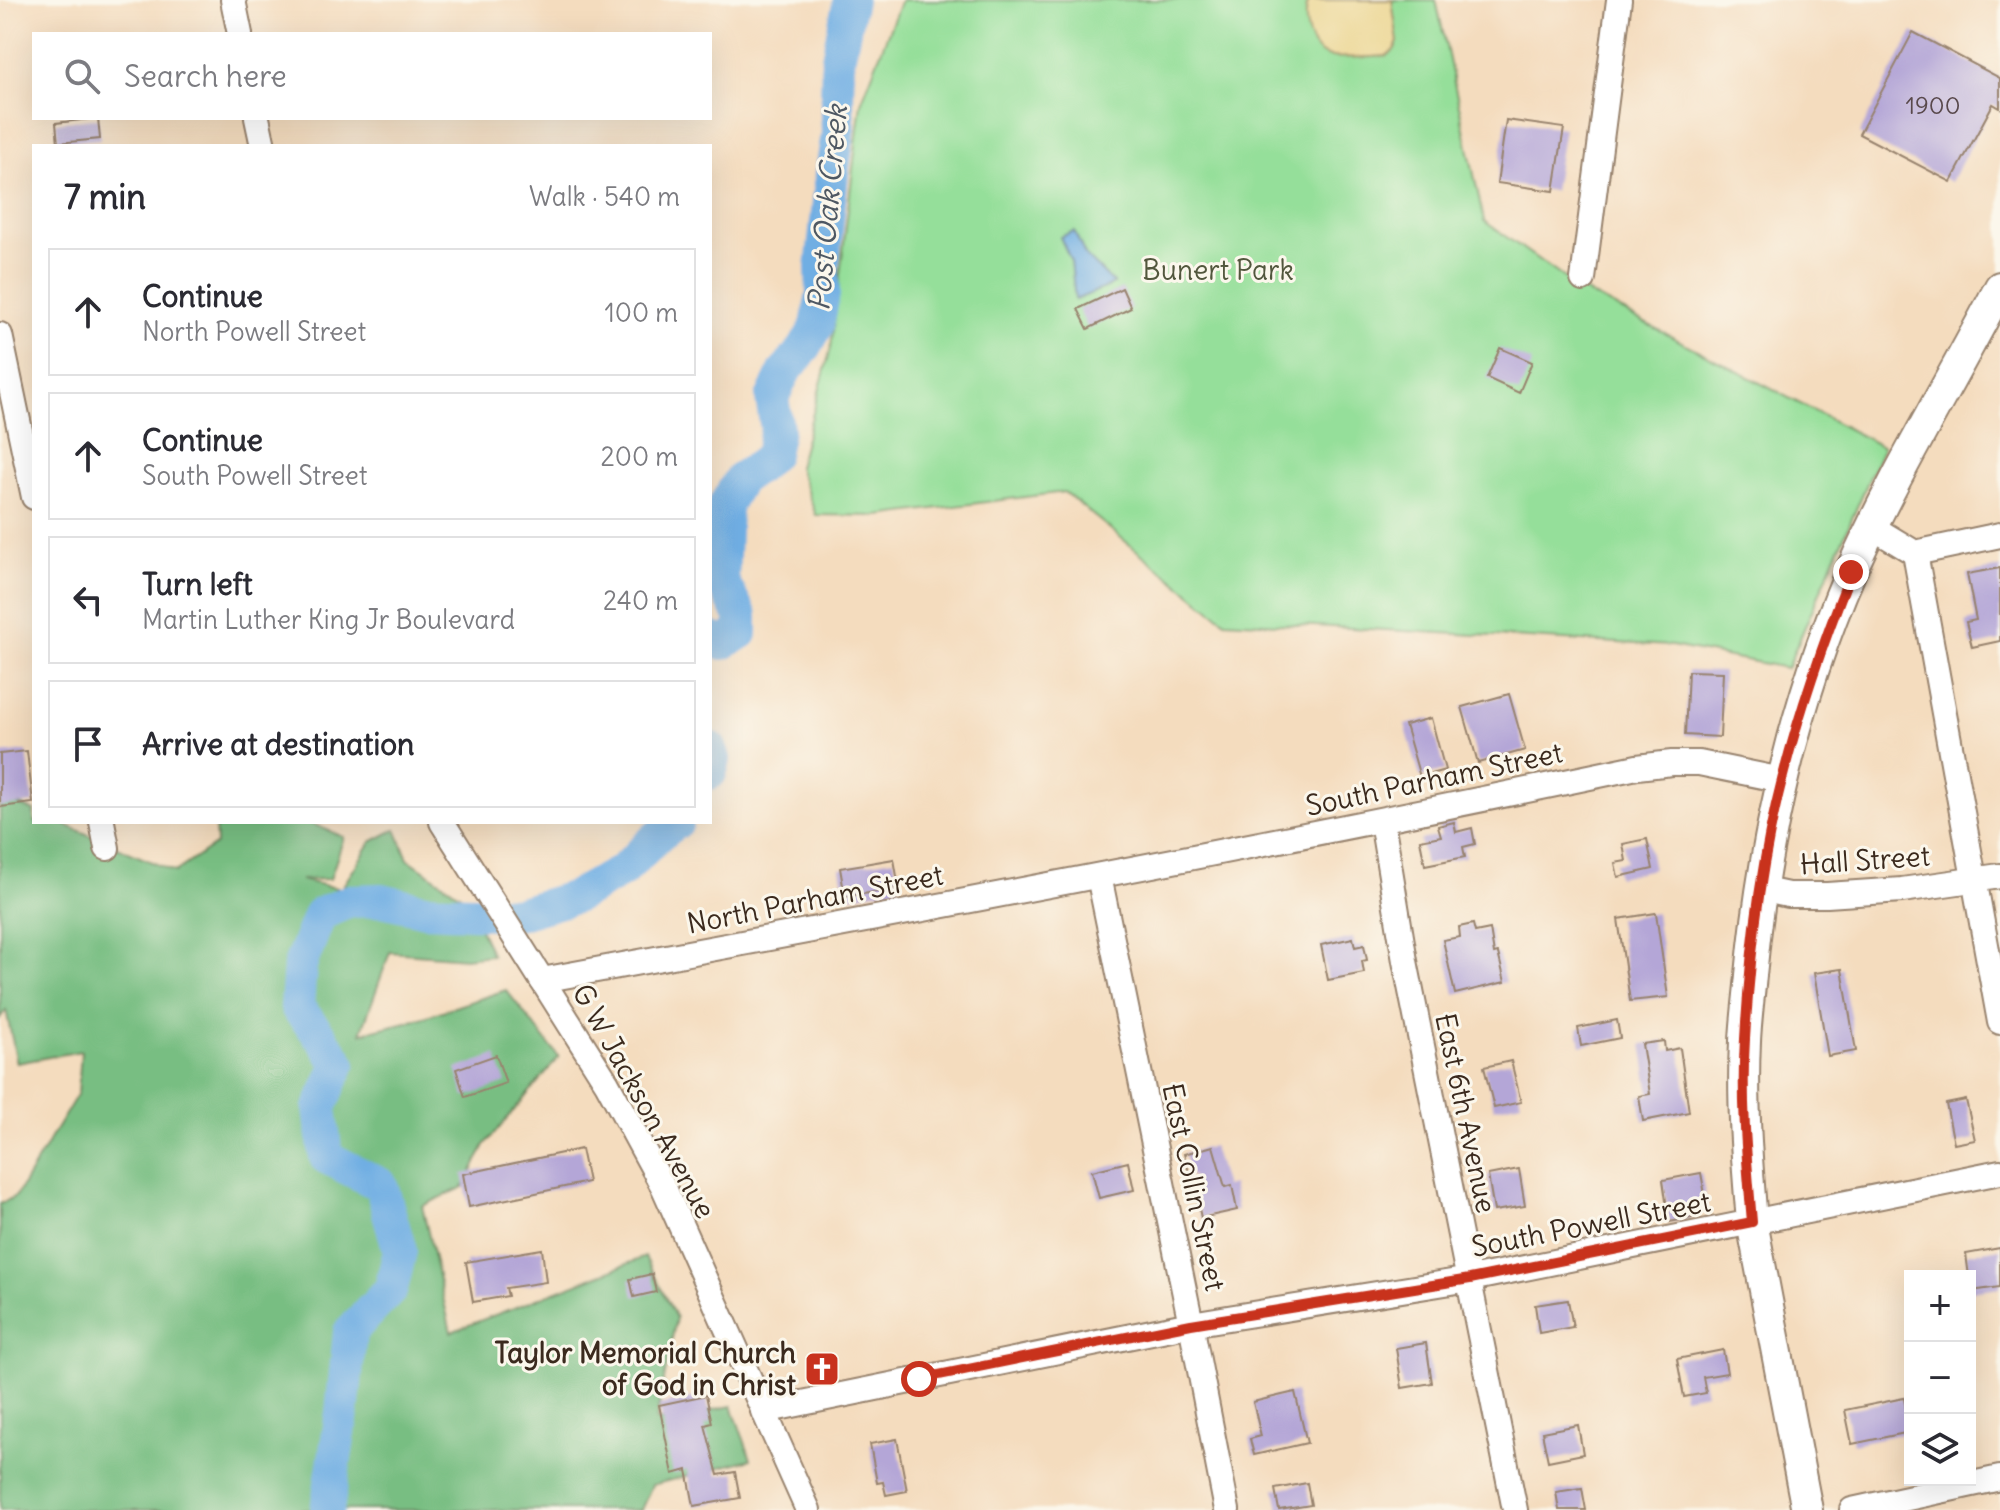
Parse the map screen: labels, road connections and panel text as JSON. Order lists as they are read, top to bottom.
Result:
{
  "streets": {
    "street": [
      "South Parham Street",
      "Hall Street",
      "North Parham Street",
      "G W Jackson Avenue",
      "East 6th Avenue",
      "East Collin Street",
      "South Powell Street"
    ]
  },
  "crossings": [
    ["South Parham Street", "North Parham Street"],
    ["South Parham Street", "East 6th Avenue"],
    ["South Parham Street", "East Collin Street"],
    ["North Parham Street", "G W Jackson Avenue"],
    ["North Parham Street", "East Collin Street"],
    ["G W Jackson Avenue", "South Powell Street"],
    ["East 6th Avenue", "South Powell Street"],
    ["East Collin Street", "South Powell Street"]
  ],
  "water": ["Post Oak Creek"],
  "parks": ["Bunert Park"],
  "places": {
    "church": ["Taylor Memorial Church of God in Christ"]
  },
  "house_numbers": ["1900"],
  "page": {
    "search": "Search here",
    "heading": ["7 min", "Walk · 540 m"],
    "list": [
      ["Continue", "North Powell Street", "100 m"],
      ["Continue", "South Powell Street", "200 m"],
      ["Turn left", "Martin Luther King Jr Boulevard", "240 m"],
      "Arrive at destination"
    ],
    "map_buttons": ["+", "−"]
  }
}
